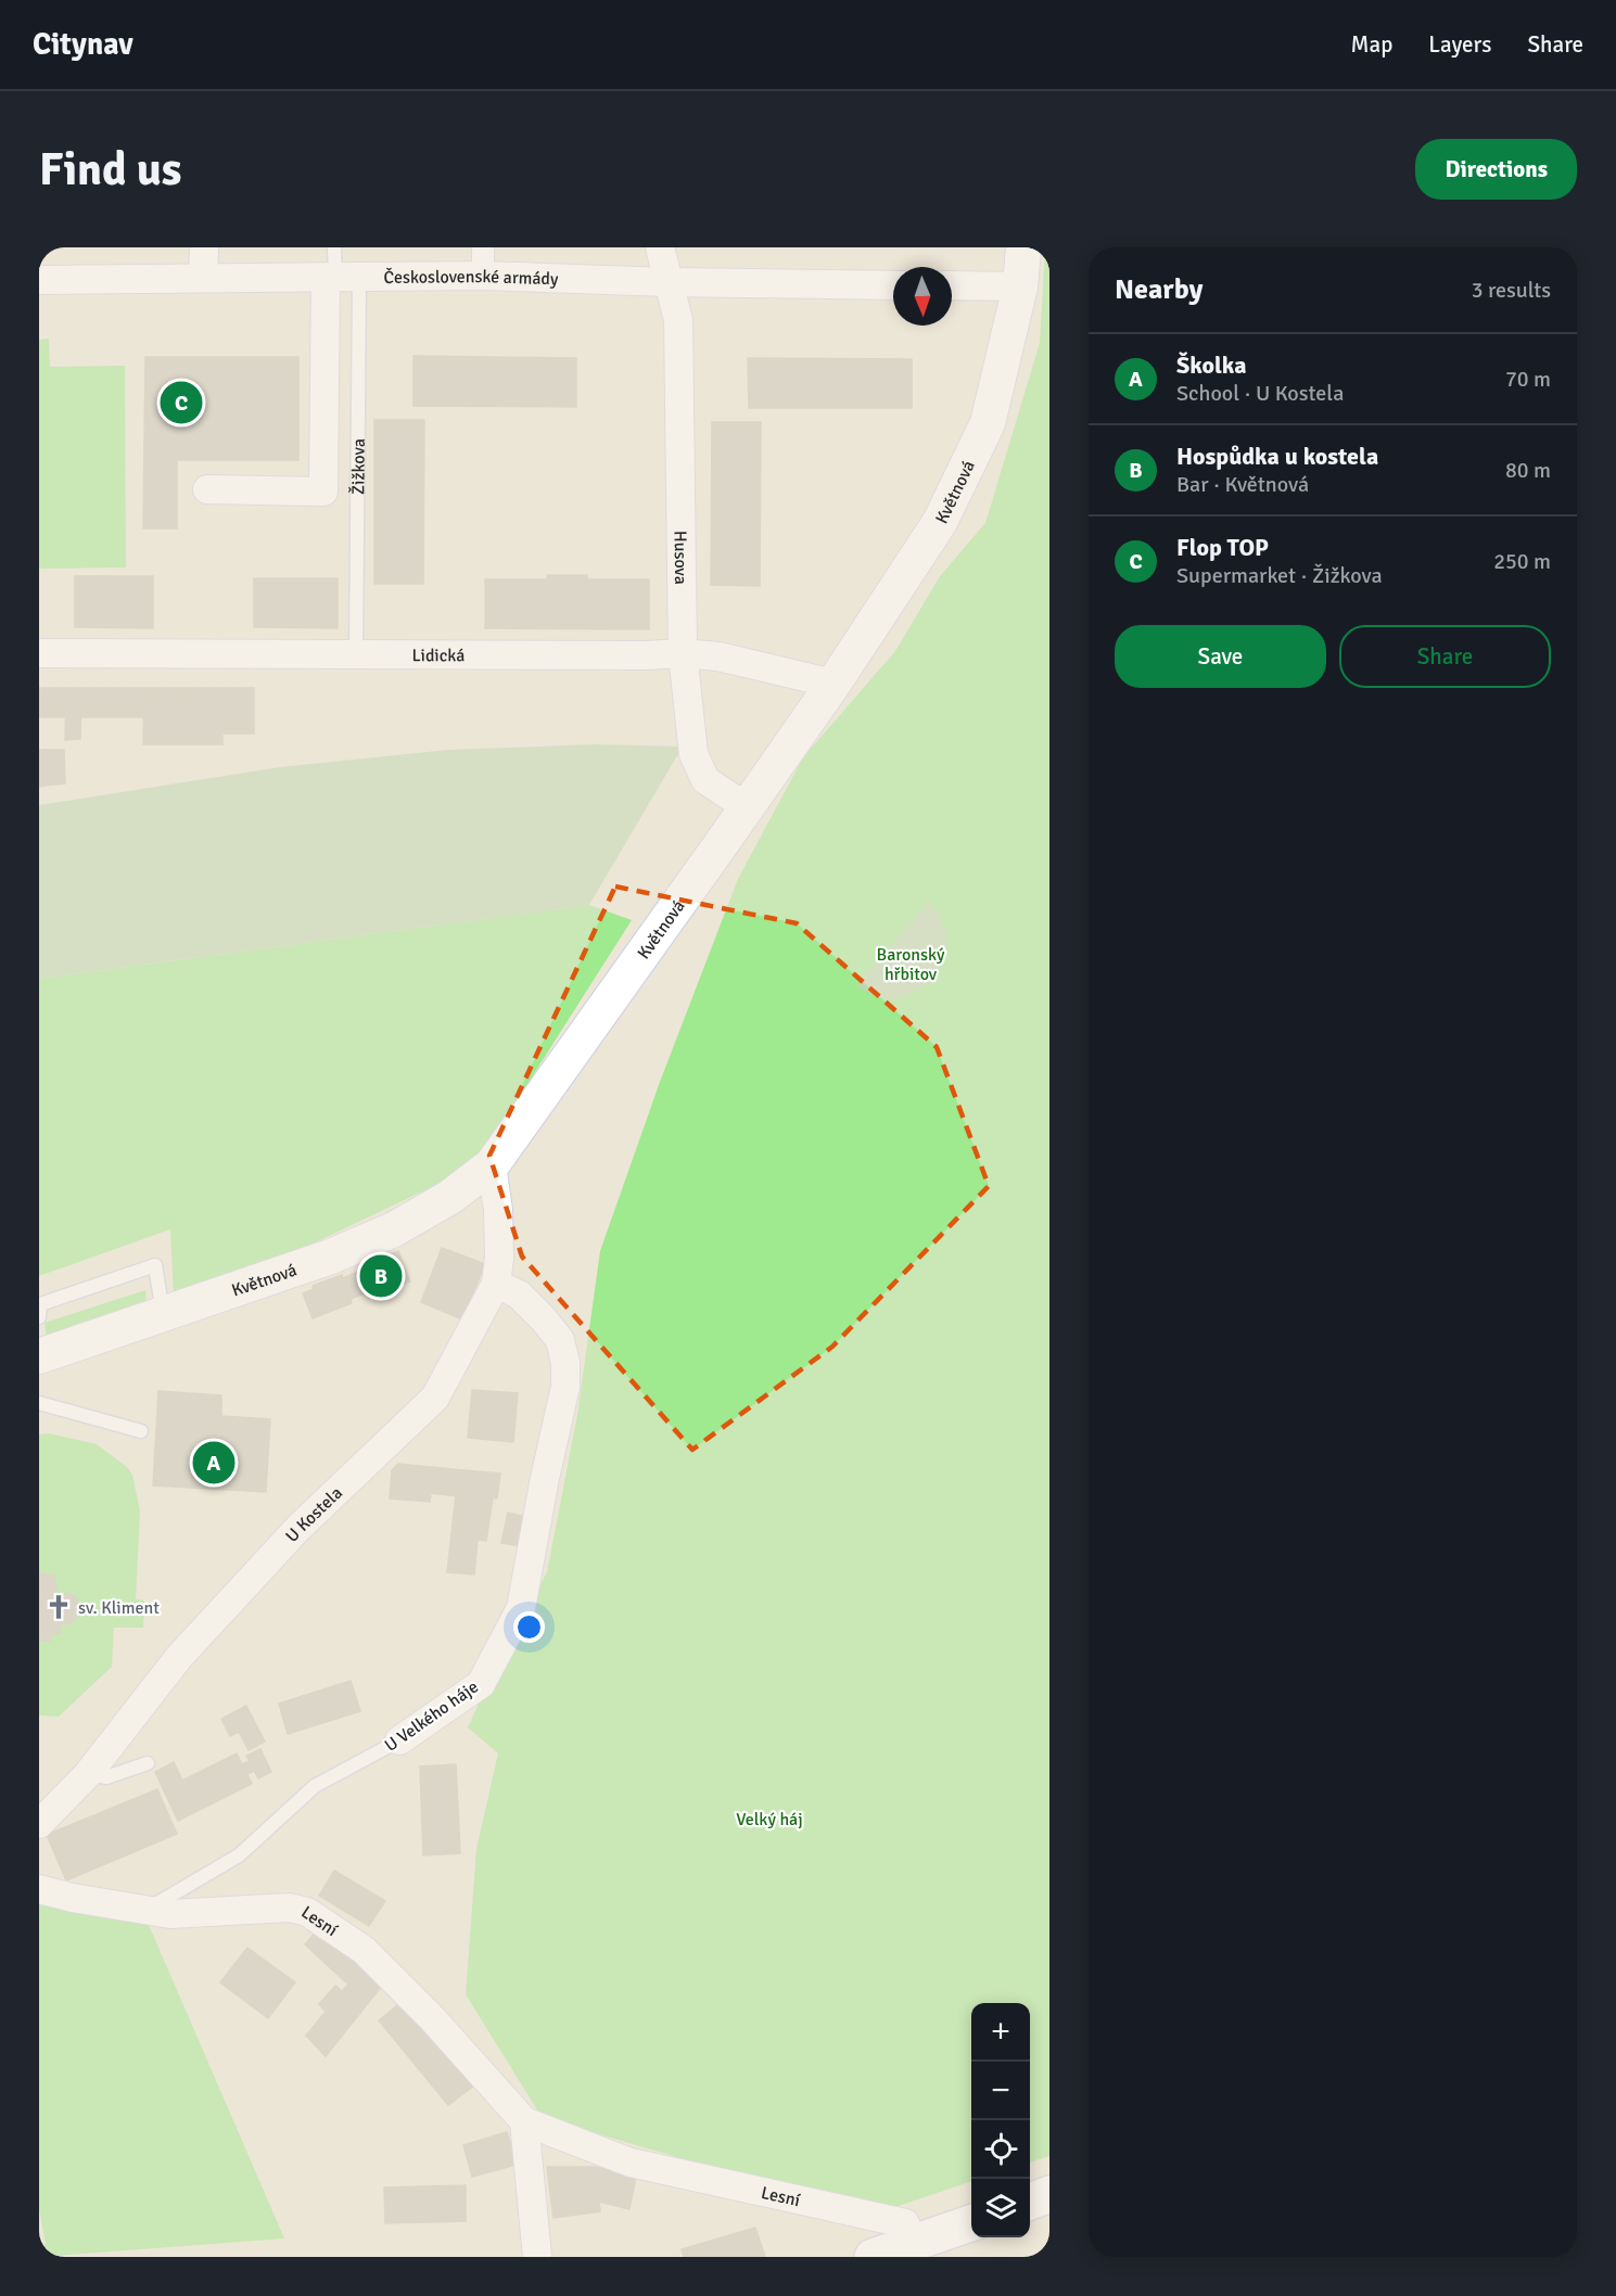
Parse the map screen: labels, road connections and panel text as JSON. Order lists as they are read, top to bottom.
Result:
{
  "streets": {
    "street": [
      "Československé armády",
      "Žižkova",
      "Květnová",
      "Husova",
      "Lidická",
      "U Kostela",
      "U Velkého háje",
      "Lesní"
    ]
  },
  "crossings": [
    ["Československé armády", "Žižkova"],
    ["Československé armády", "Husova"],
    ["Žižkova", "Lidická"],
    ["Květnová", "Husova"],
    ["Květnová", "Lidická"],
    ["Květnová", "U Kostela"],
    ["Husova", "Lidická"],
    ["U Kostela", "U Velkého háje"],
    ["U Velkého háje", "Lesní"]
  ],
  "parks": ["Baronský hřbitov", "Velký háj"],
  "places": {
    "church": ["sv. Kliment"]
  },
  "north": "bottom",
  "page": {
    "header": "Citynav",
    "nav": ["Map", "Layers", "Share"],
    "buttons": [
      "Directions",
      ["Save", "Share"]
    ],
    "title": "Find us",
    "heading": ["Nearby", "3 results"],
    "list": [
      {
        "mark": "A",
        "name": "Školka",
        "note": "School · U Kostela",
        "value": "70 m"
      },
      {
        "mark": "B",
        "name": "Hospůdka u kostela",
        "note": "Bar · Květnová",
        "value": "80 m"
      },
      {
        "mark": "C",
        "name": "Flop TOP",
        "note": "Supermarket · Žižkova",
        "value": "250 m"
      }
    ],
    "pins": ["C", "B", "A"],
    "map_buttons": ["+", "−"]
  }
}
